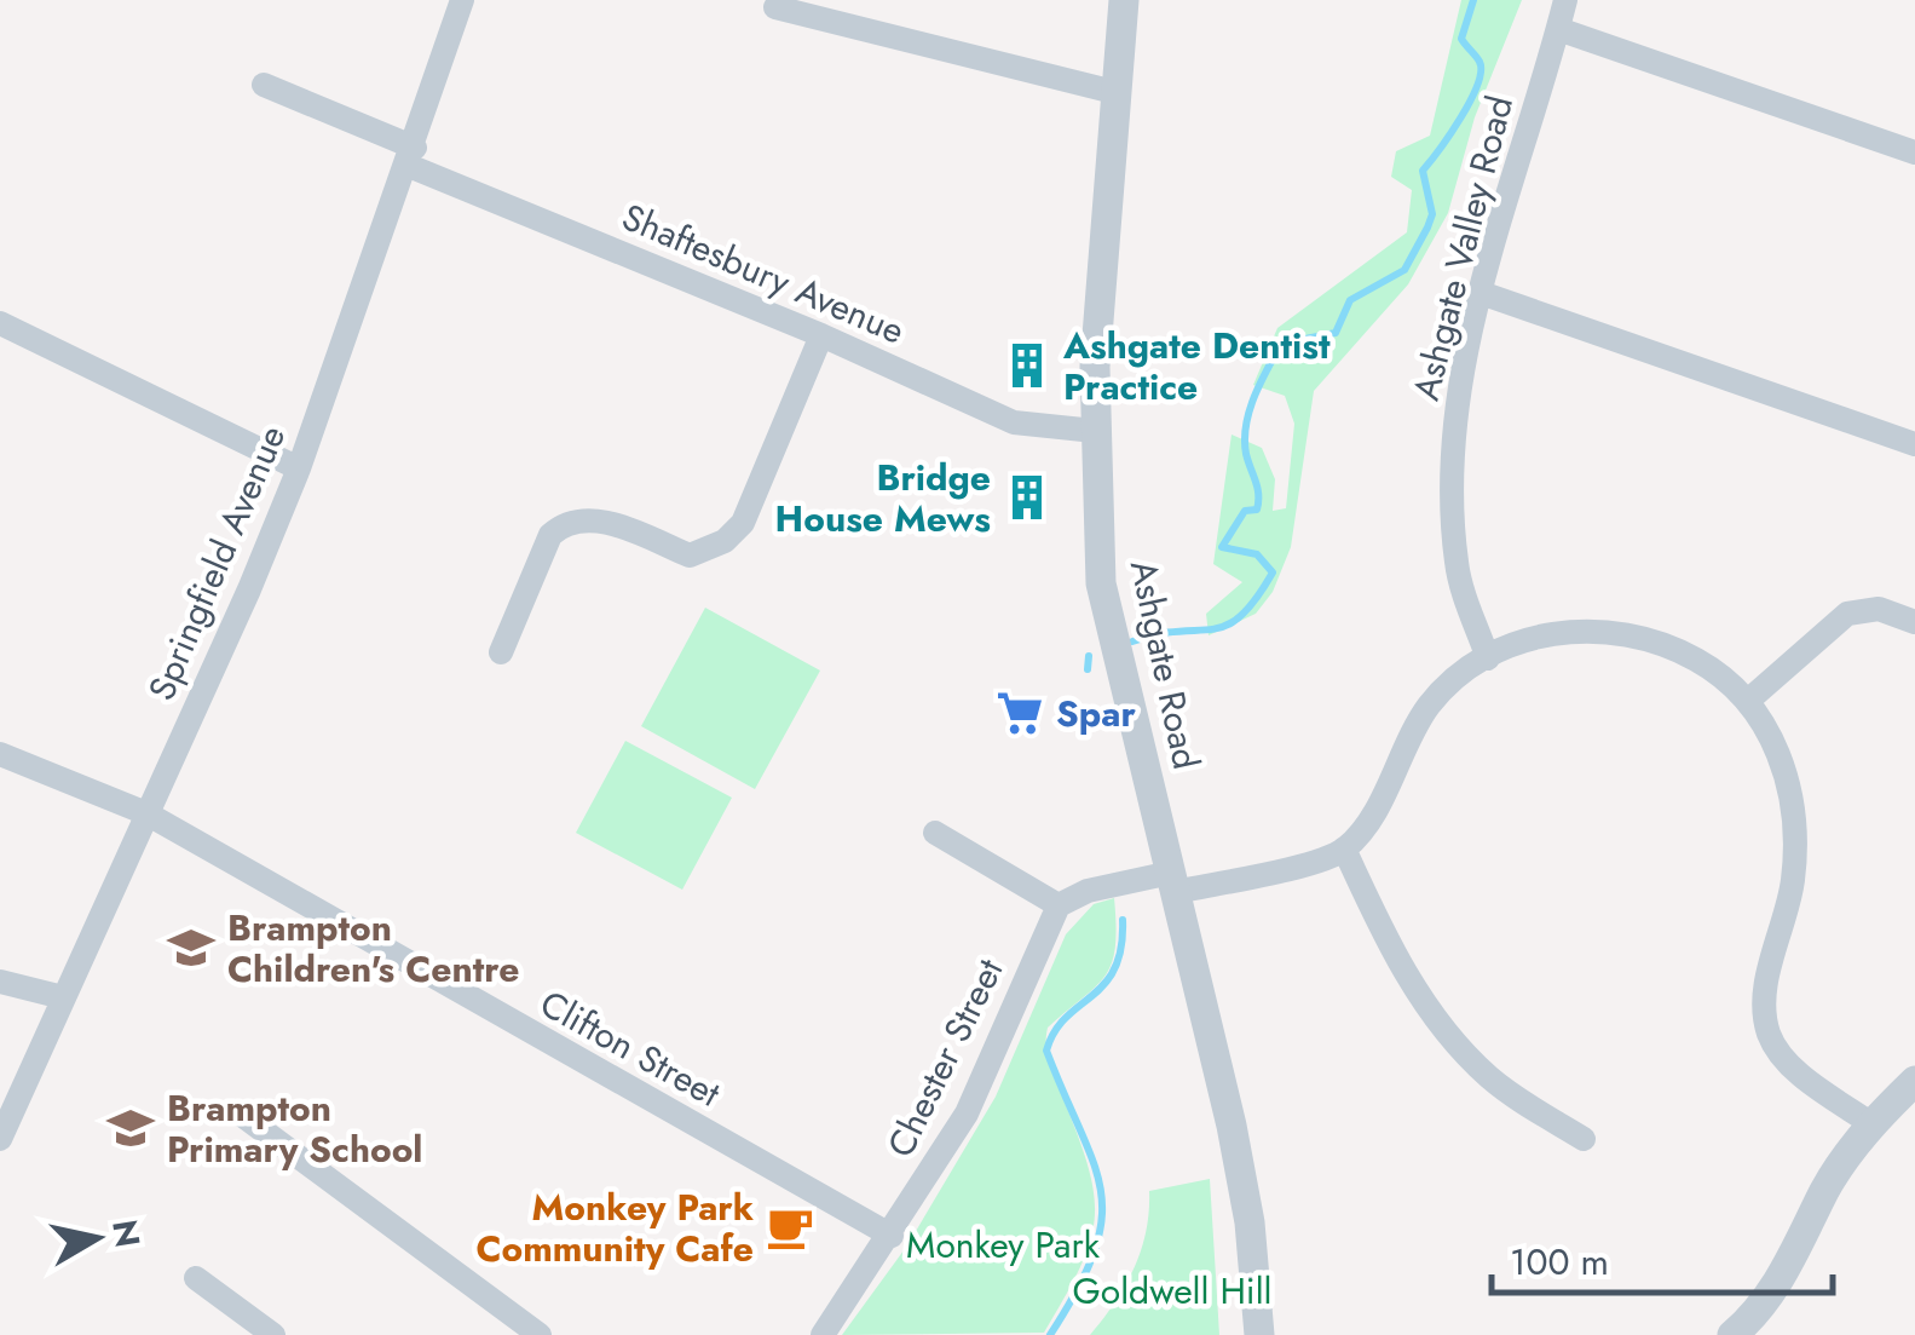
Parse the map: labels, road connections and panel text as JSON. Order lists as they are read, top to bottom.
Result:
{
  "streets": {
    "street": [
      "Ashgate Valley Road",
      "Shaftesbury Avenue",
      "Springfield Avenue",
      "Ashgate Road",
      "Clifton Street",
      "Chester Street"
    ]
  },
  "crossings": [
    ["Shaftesbury Avenue", "Springfield Avenue"],
    ["Shaftesbury Avenue", "Ashgate Road"],
    ["Springfield Avenue", "Clifton Street"],
    ["Clifton Street", "Chester Street"]
  ],
  "parks": ["Monkey Park", "Goldwell Hill"],
  "places": {
    "building": ["Ashgate Dentist Practice", "Bridge House Mews"],
    "supermarket": ["Spar"],
    "school or university": ["Brampton Children's Centre", "Brampton Primary School"],
    "cafe": ["Monkey Park Community Cafe"]
  },
  "scale_bar": "100 m",
  "north": "right"
}
